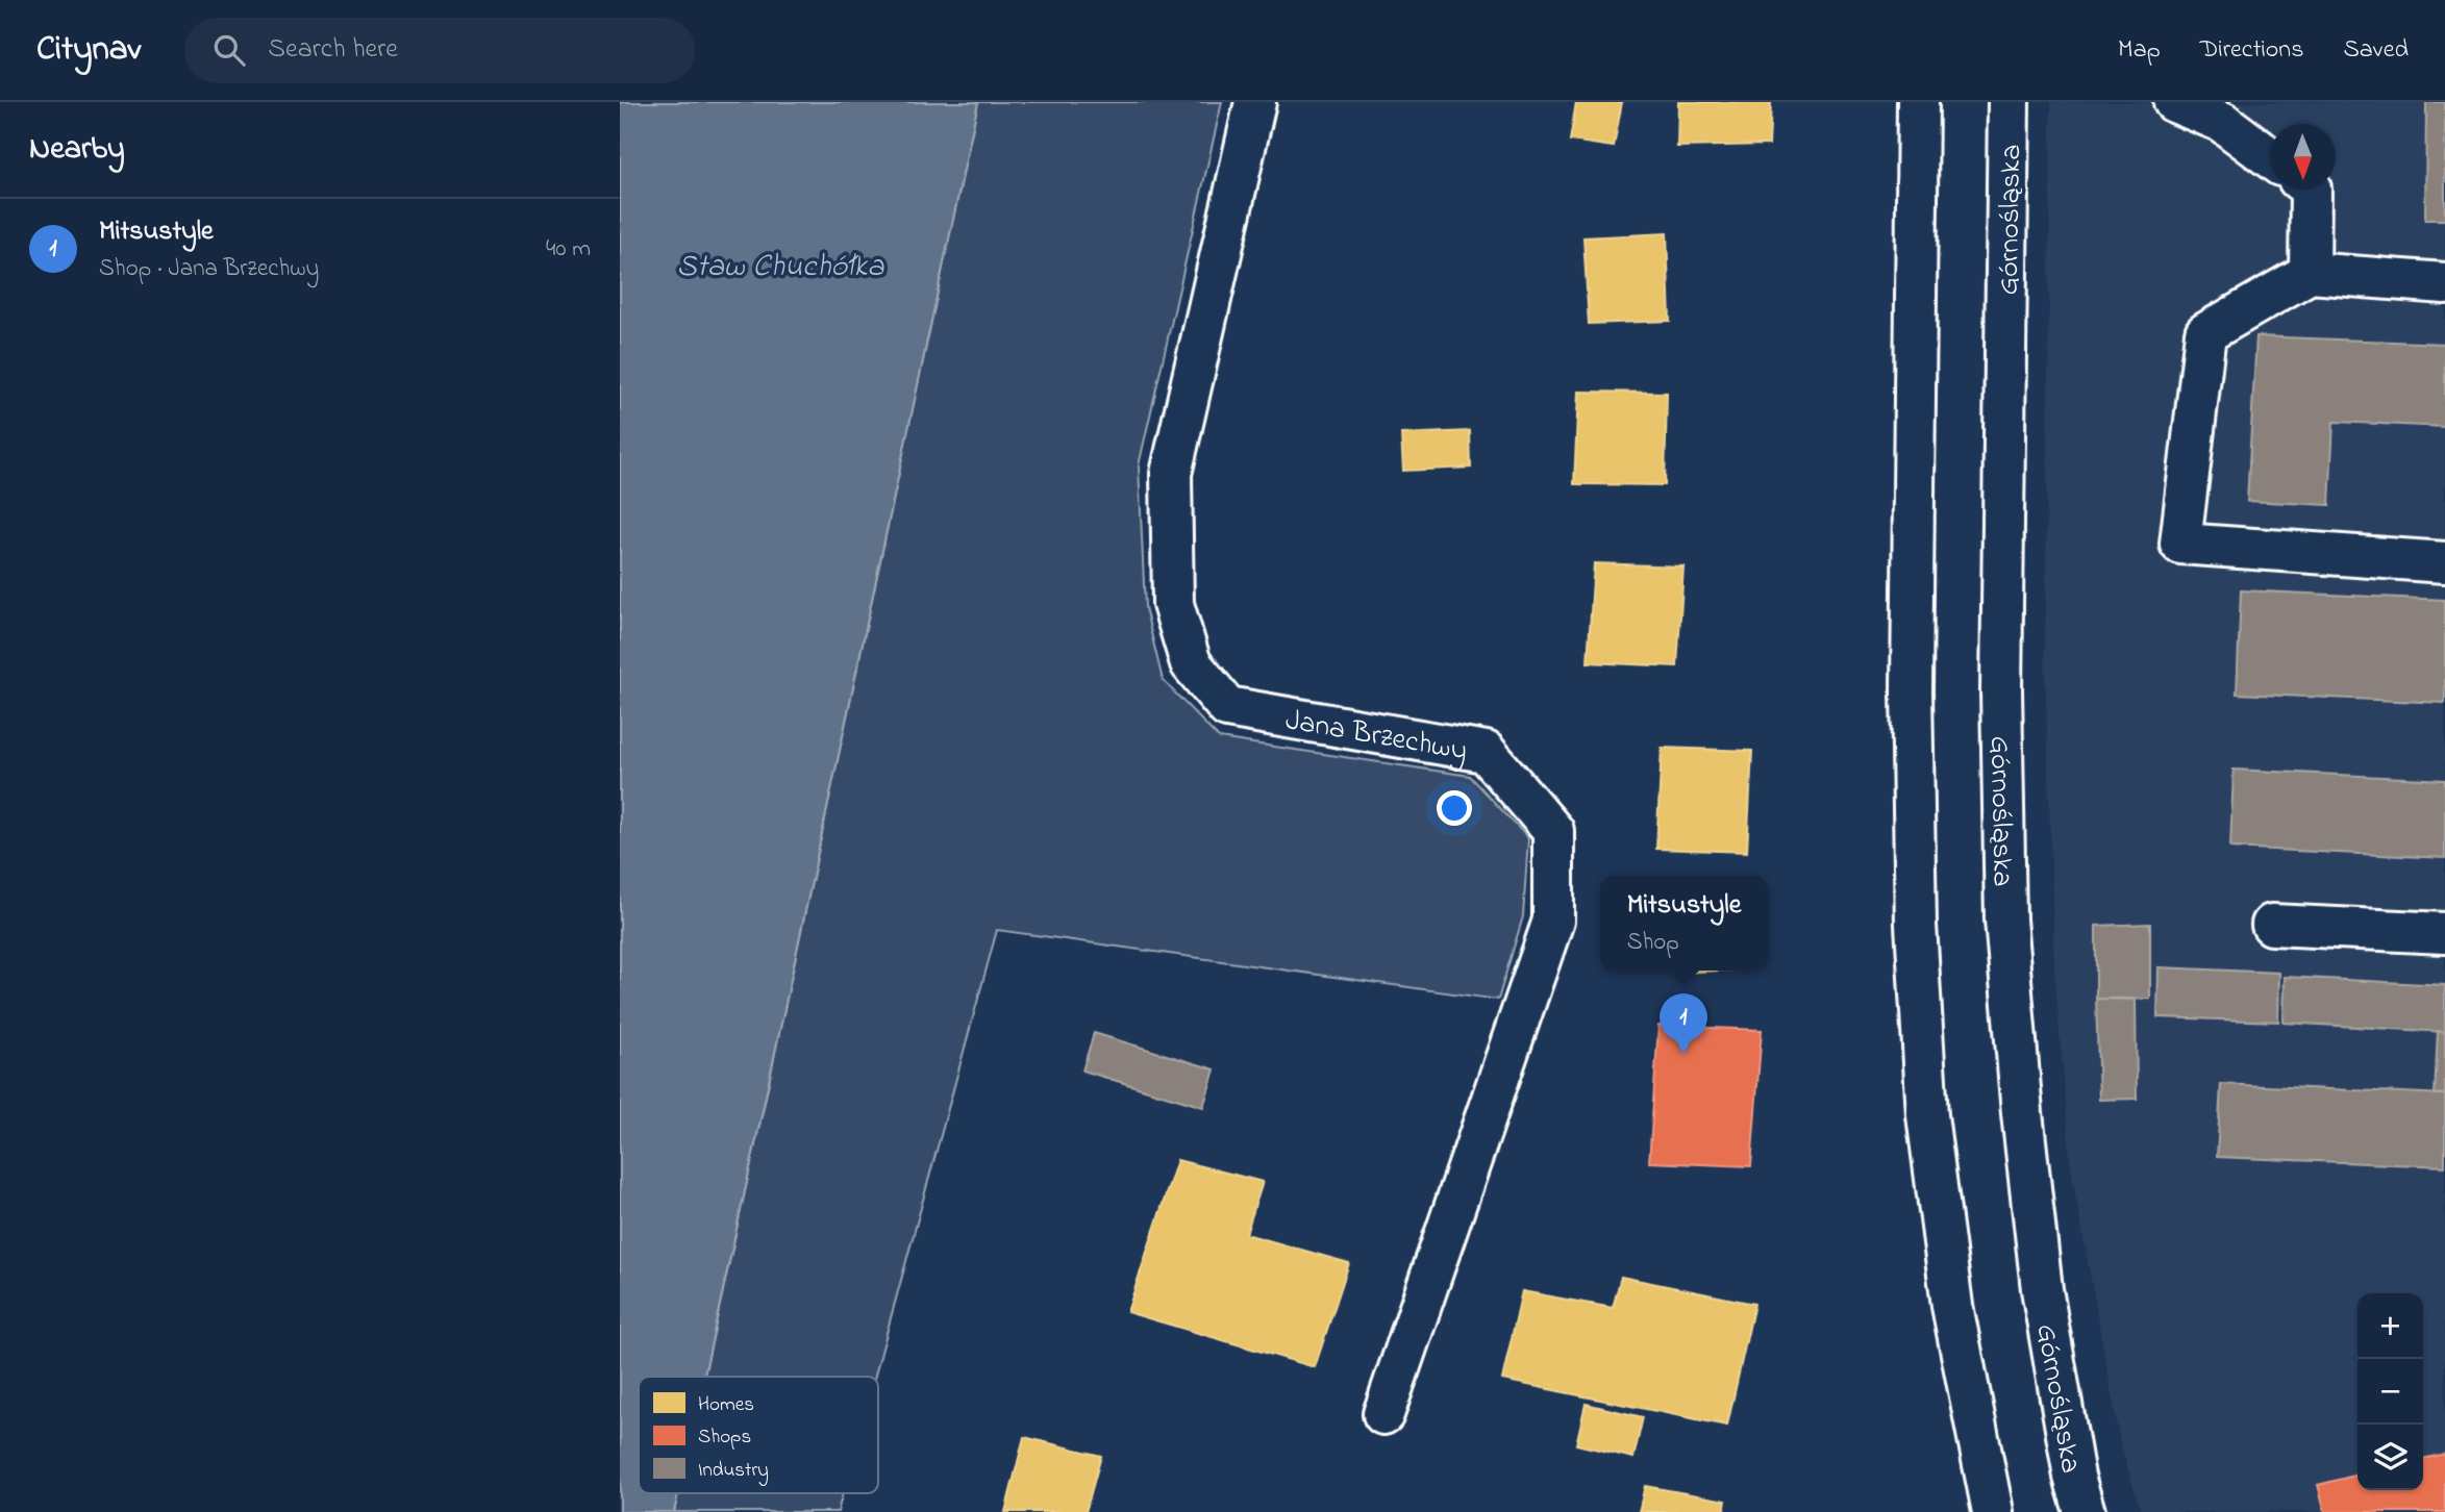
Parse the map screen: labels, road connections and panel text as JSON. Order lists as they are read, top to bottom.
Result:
{
  "streets": {
    "main road": ["Górnośląska", "Jana Brzechwy"]
  },
  "water": ["Staw Chuchółka"],
  "legend": ["Homes", "Shops", "Industry"],
  "north": "bottom",
  "page": {
    "header": "Citynav",
    "search": "Search here",
    "nav": ["Map", "Directions", "Saved"],
    "heading": "Nearby",
    "list": [
      {
        "mark": "1",
        "name": "Mitsustyle",
        "note": "Shop · Jana Brzechwy",
        "value": "40 m"
      }
    ],
    "popup": ["Mitsustyle", "Shop"],
    "pins": "1",
    "map_buttons": ["+", "−"]
  }
}
